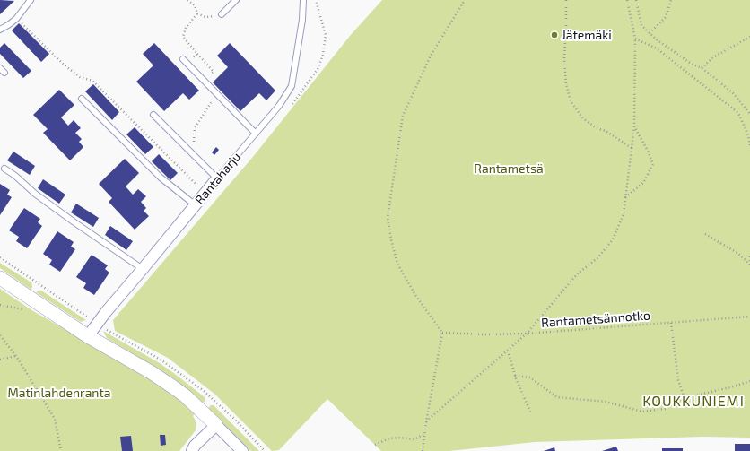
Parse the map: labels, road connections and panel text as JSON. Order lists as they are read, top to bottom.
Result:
{
  "streets": {
    "street": ["Rantaharju"],
    "path": ["Rantametsännotko"]
  },
  "districts": ["KOUKKUNIEMI"],
  "parks": ["Rantametsä", "Matinlahdenranta"],
  "places": ["Jätemäki"]
}
